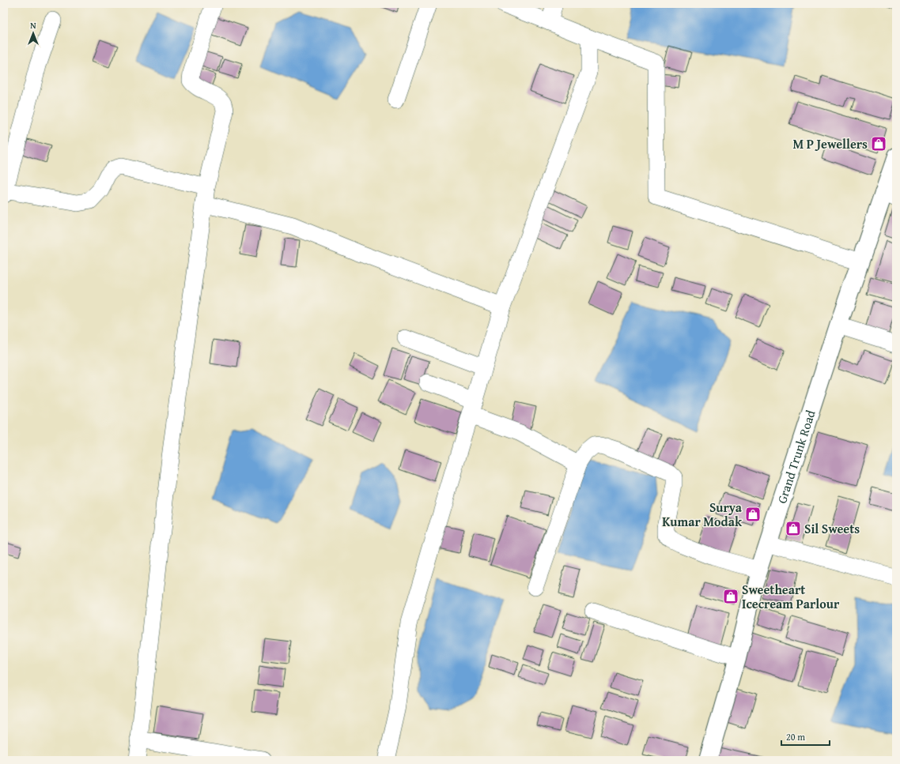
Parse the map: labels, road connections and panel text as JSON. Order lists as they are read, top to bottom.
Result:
{
  "streets": {
    "main road": ["Grand Trunk Road"]
  },
  "places": {
    "shop": [
      "M P Jewellers",
      "Surya Kumar Modak",
      "Sil Sweets",
      "Sweetheart Icecream Parlour"
    ]
  },
  "scale_bar": "20 m",
  "north": "top"
}
